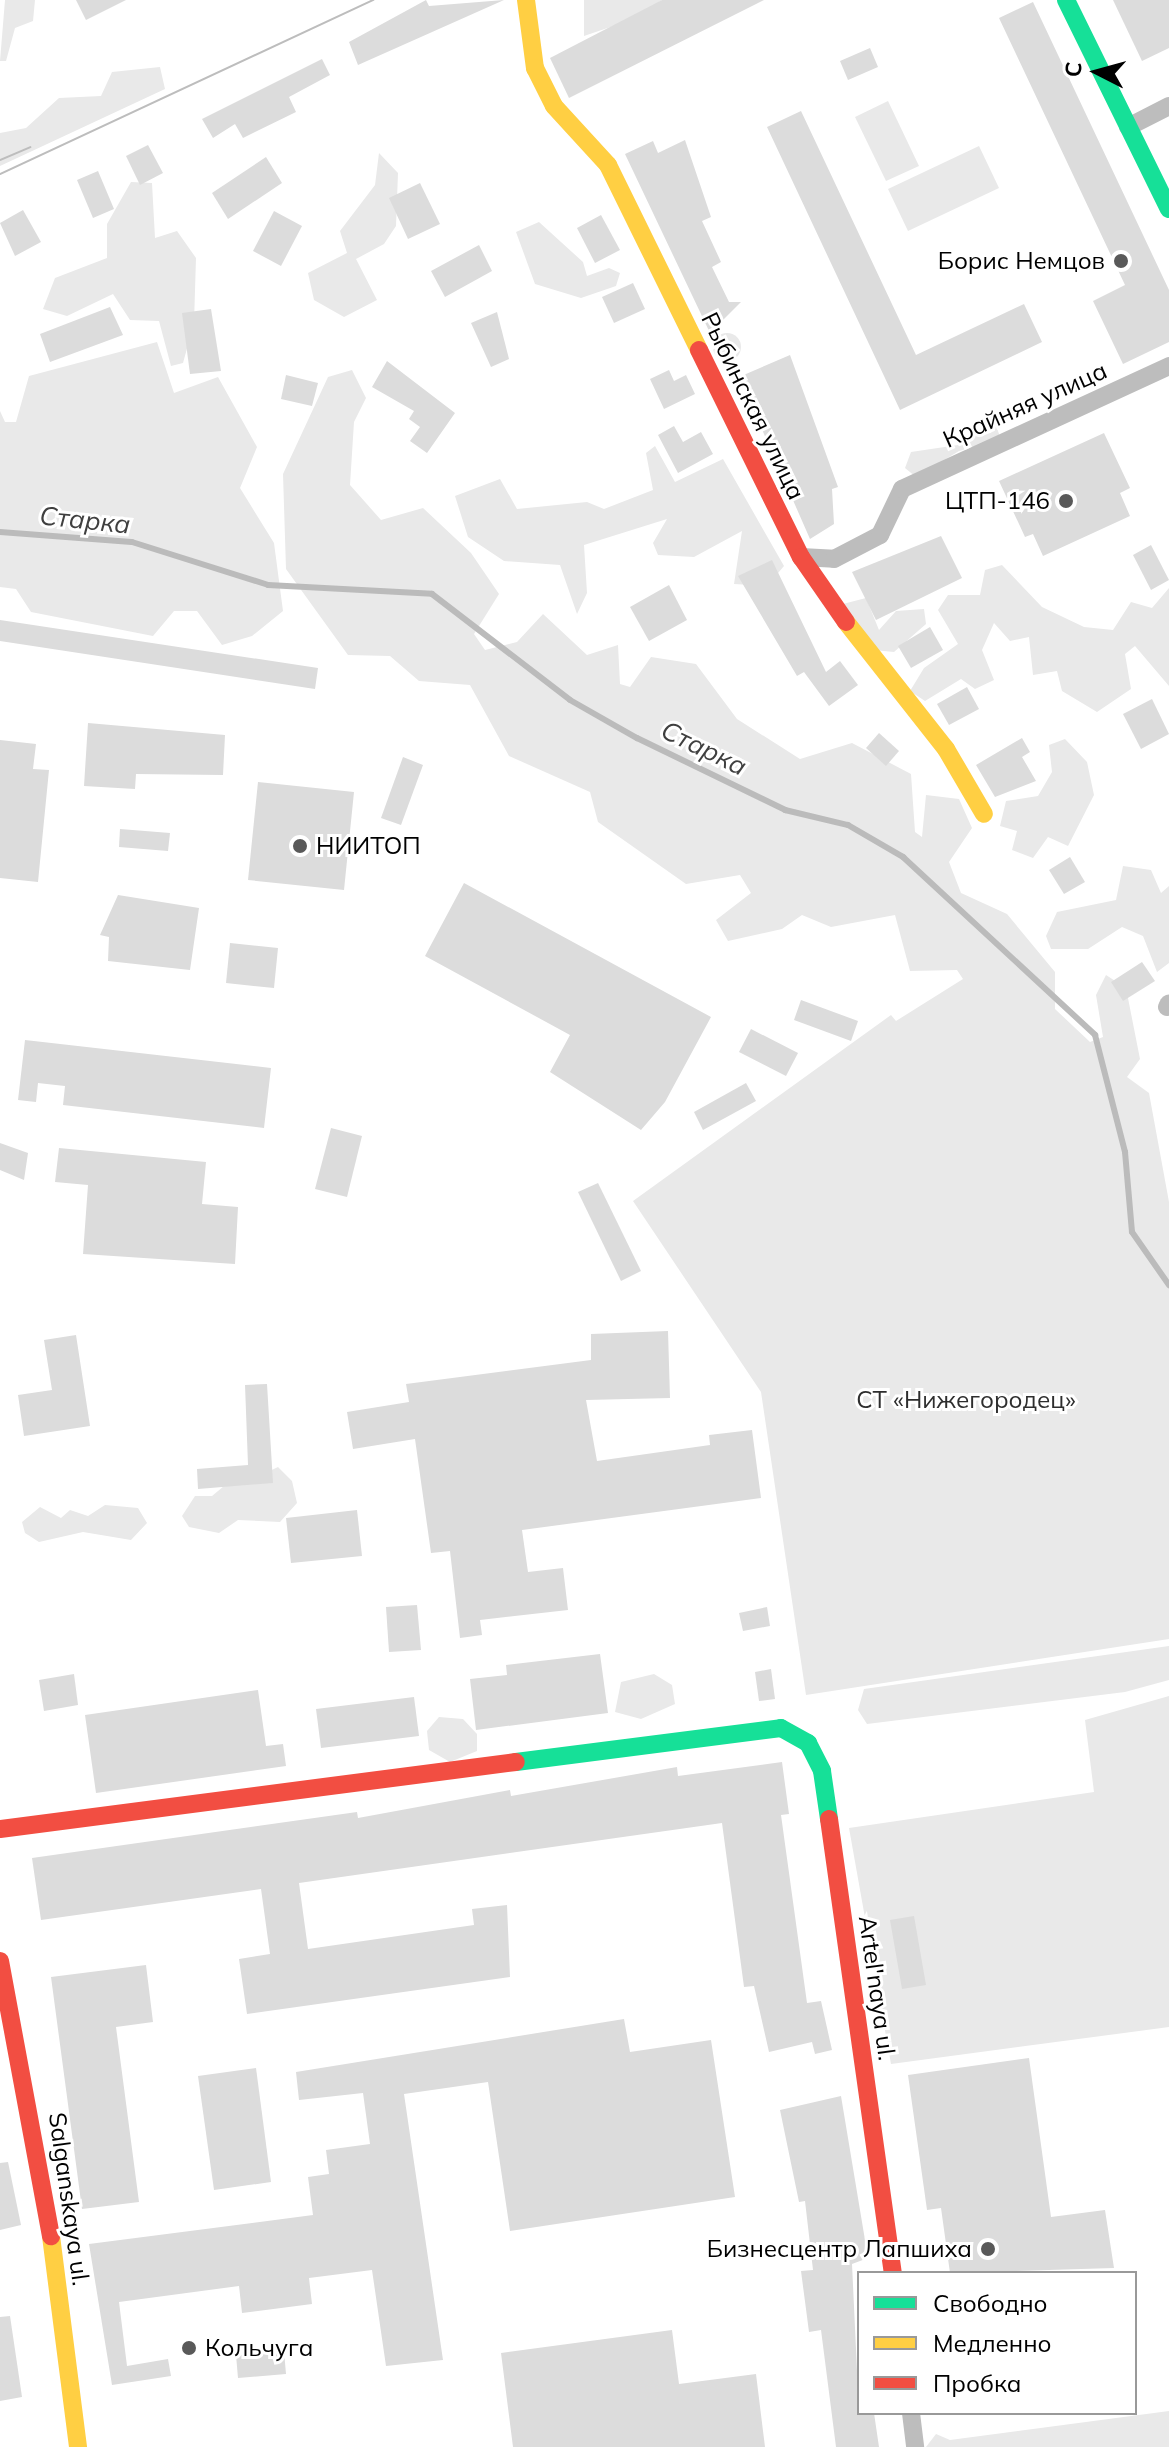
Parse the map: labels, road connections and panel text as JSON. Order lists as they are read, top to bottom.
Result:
{
  "streets": {
    "street": [
      "Крайняя улица",
      "Рыбинская улица",
      "Artel'naya ul.",
      "Salganskaya ul."
    ]
  },
  "crossings": [
    ["Крайняя улица", "Рыбинская улица"]
  ],
  "water": ["Старка"],
  "parks": ["СТ «Нижегородец»"],
  "places": [
    "Борис Немцов",
    "ЦТП-146",
    "НИИТОП",
    "Бизнесцентр Лапшиха",
    "Кольчуга"
  ],
  "legend": ["Свободно", "Медленно", "Пробка"],
  "north": "left"
}
